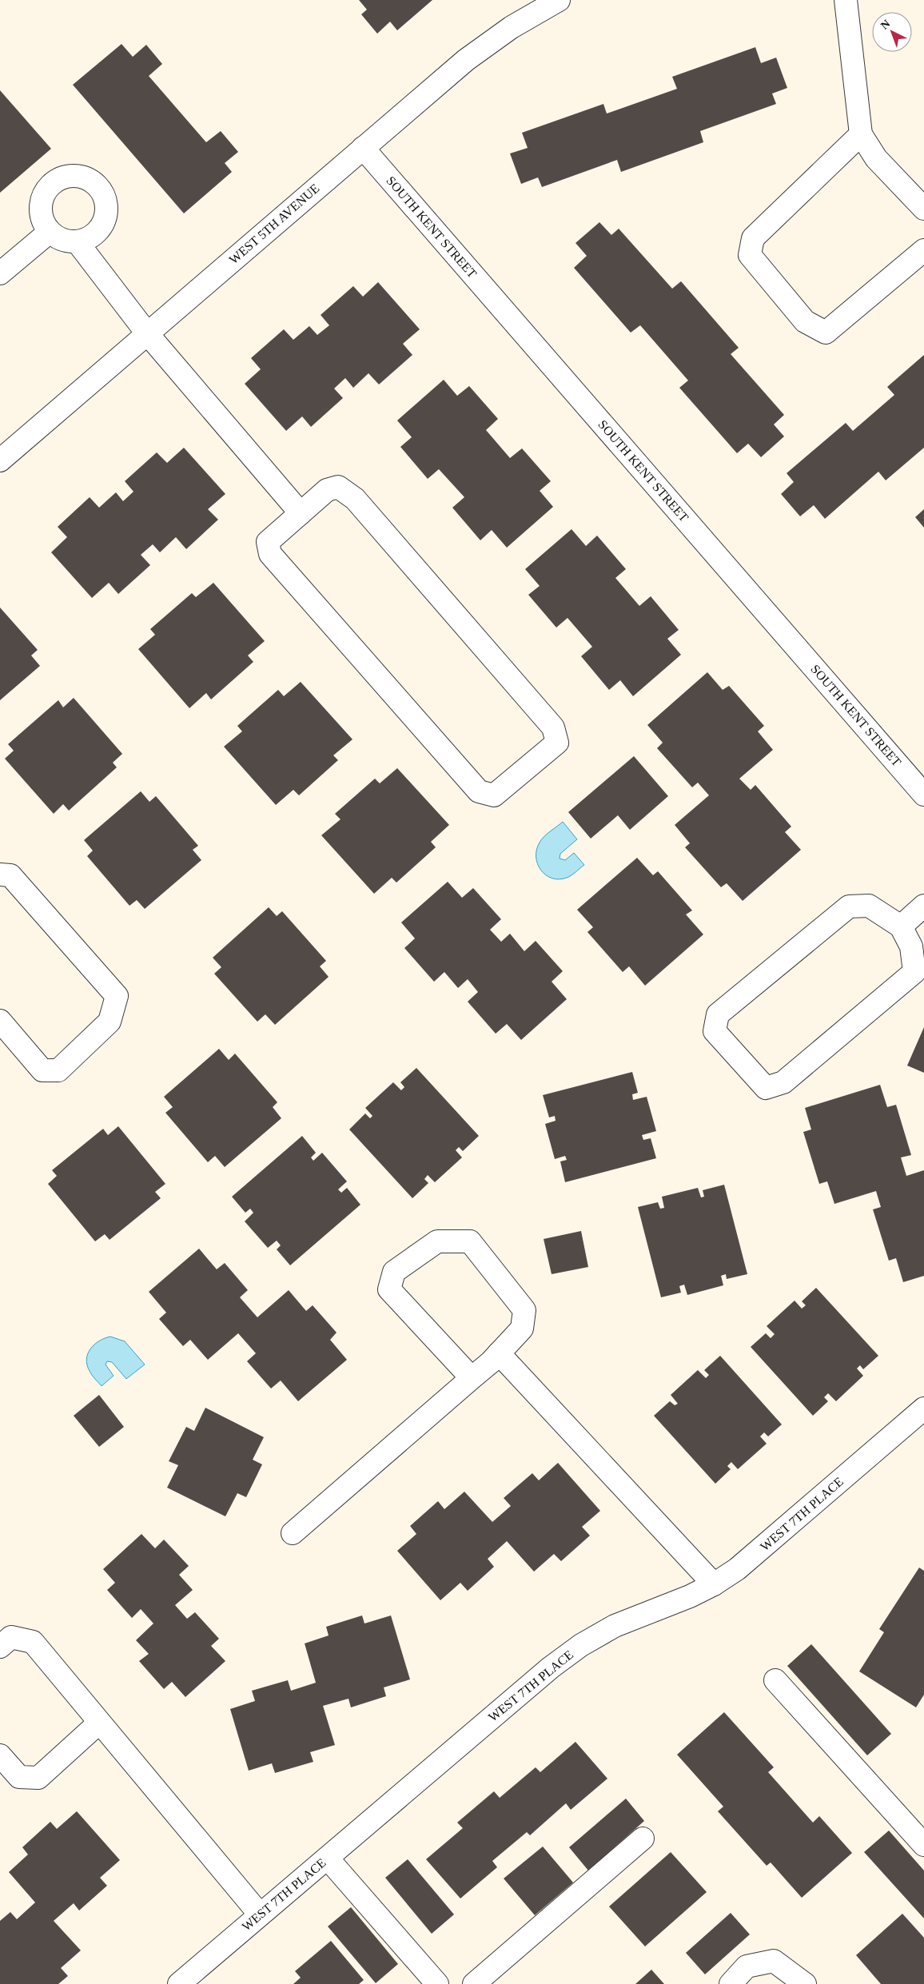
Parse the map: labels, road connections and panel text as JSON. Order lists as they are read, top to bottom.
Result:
{
  "streets": {
    "street": ["WEST 5TH AVENUE", "SOUTH KENT STREET", "WEST 7TH PLACE"]
  },
  "crossings": [
    ["WEST 5TH AVENUE", "SOUTH KENT STREET"]
  ],
  "north": "top left"
}
